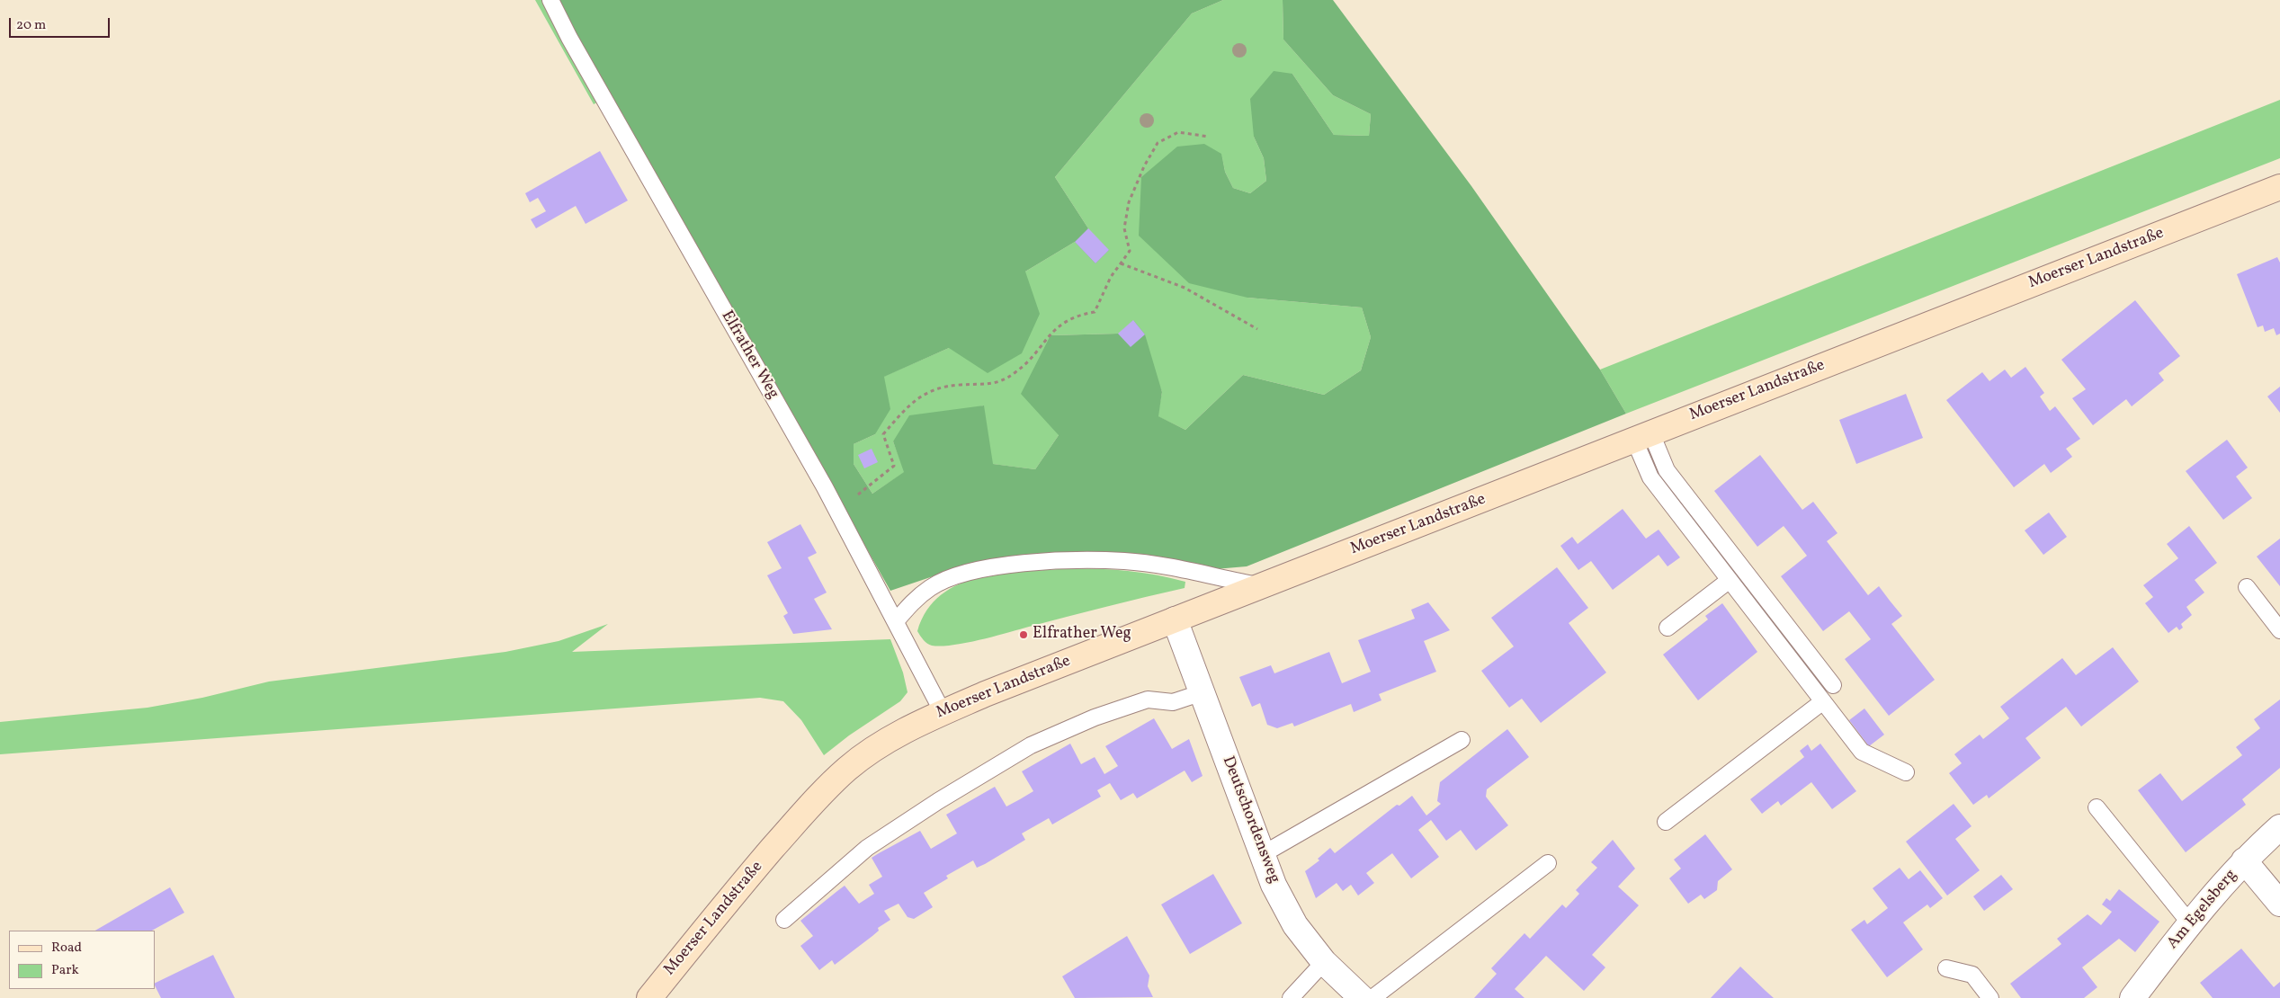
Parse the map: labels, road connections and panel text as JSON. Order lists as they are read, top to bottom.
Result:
{
  "streets": {
    "main road": ["Moerser Landstraße"],
    "street": ["Deutschordensweg", "Am Egelsberg"],
    "lane": ["Elfrather Weg"]
  },
  "crossings": [
    ["Moerser Landstraße", "Elfrather Weg"],
    ["Moerser Landstraße", "Deutschordensweg"]
  ],
  "places": ["Elfrather Weg"],
  "legend": ["Road", "Park"],
  "scale_bar": "20 m"
}
